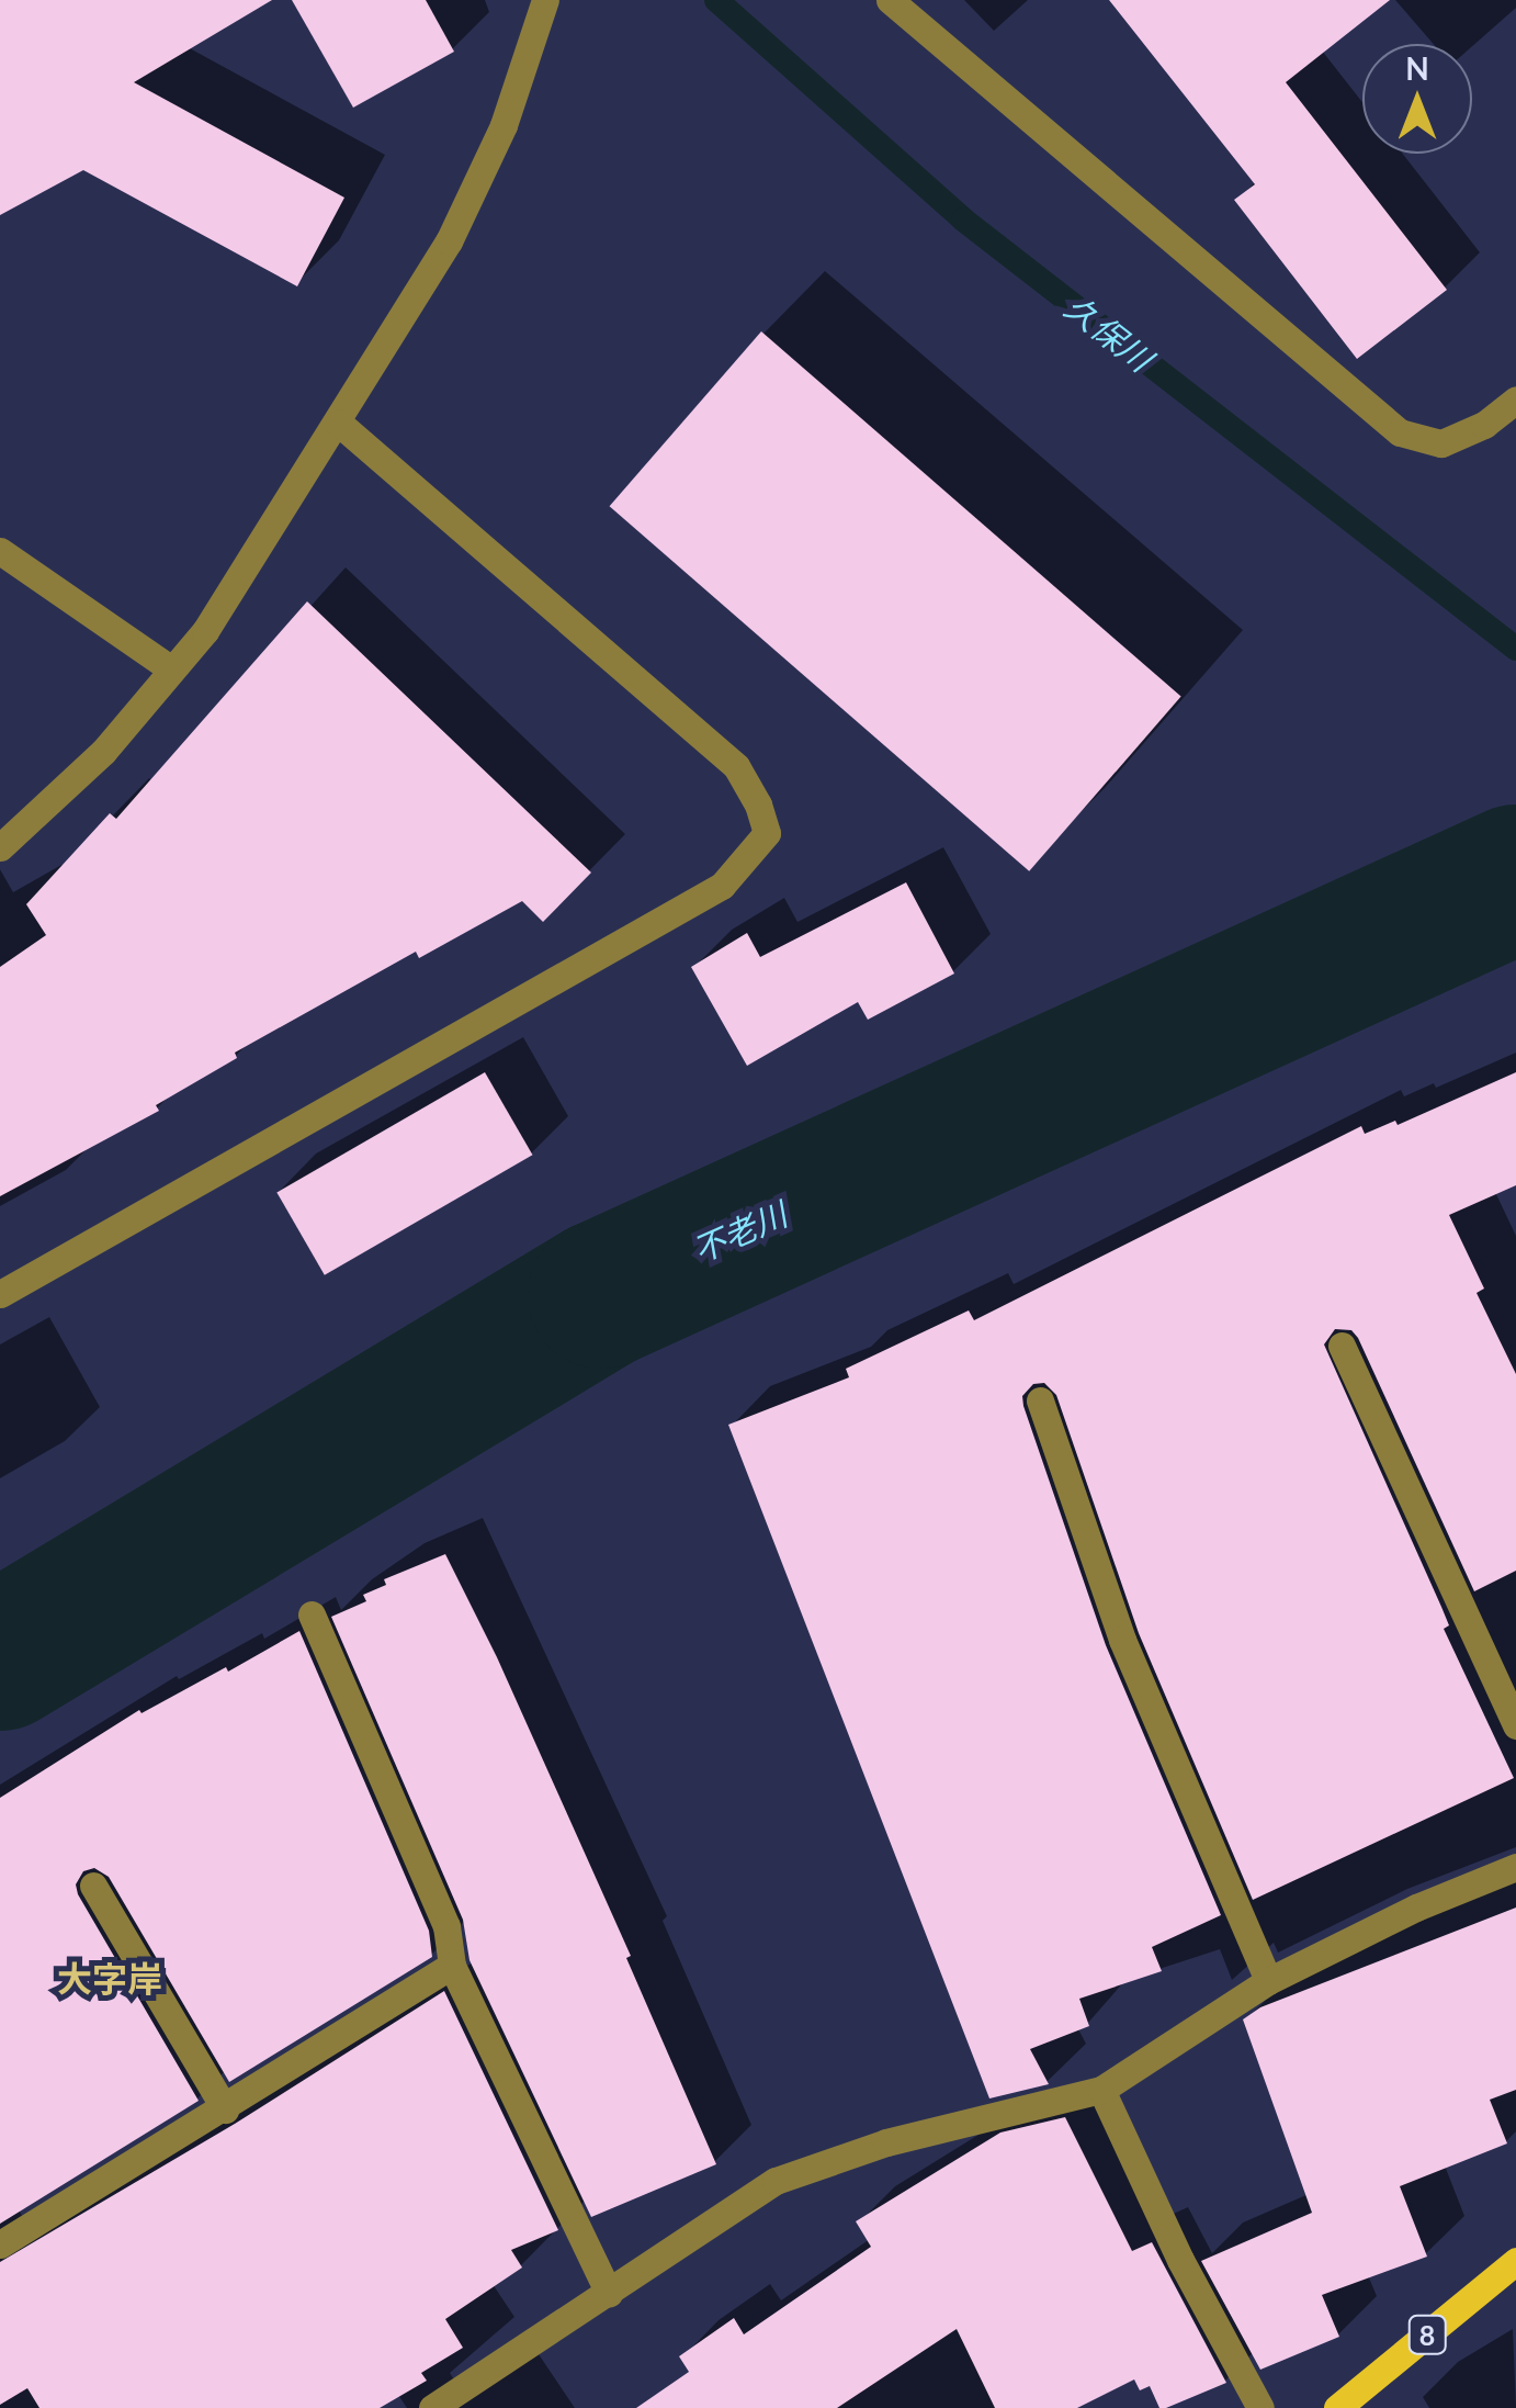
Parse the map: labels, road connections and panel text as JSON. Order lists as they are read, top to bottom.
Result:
{
  "streets": {
    "main road": ["8"]
  },
  "districts": ["大字岸"],
  "water": ["久保川", "不老川"],
  "north": "top"
}
